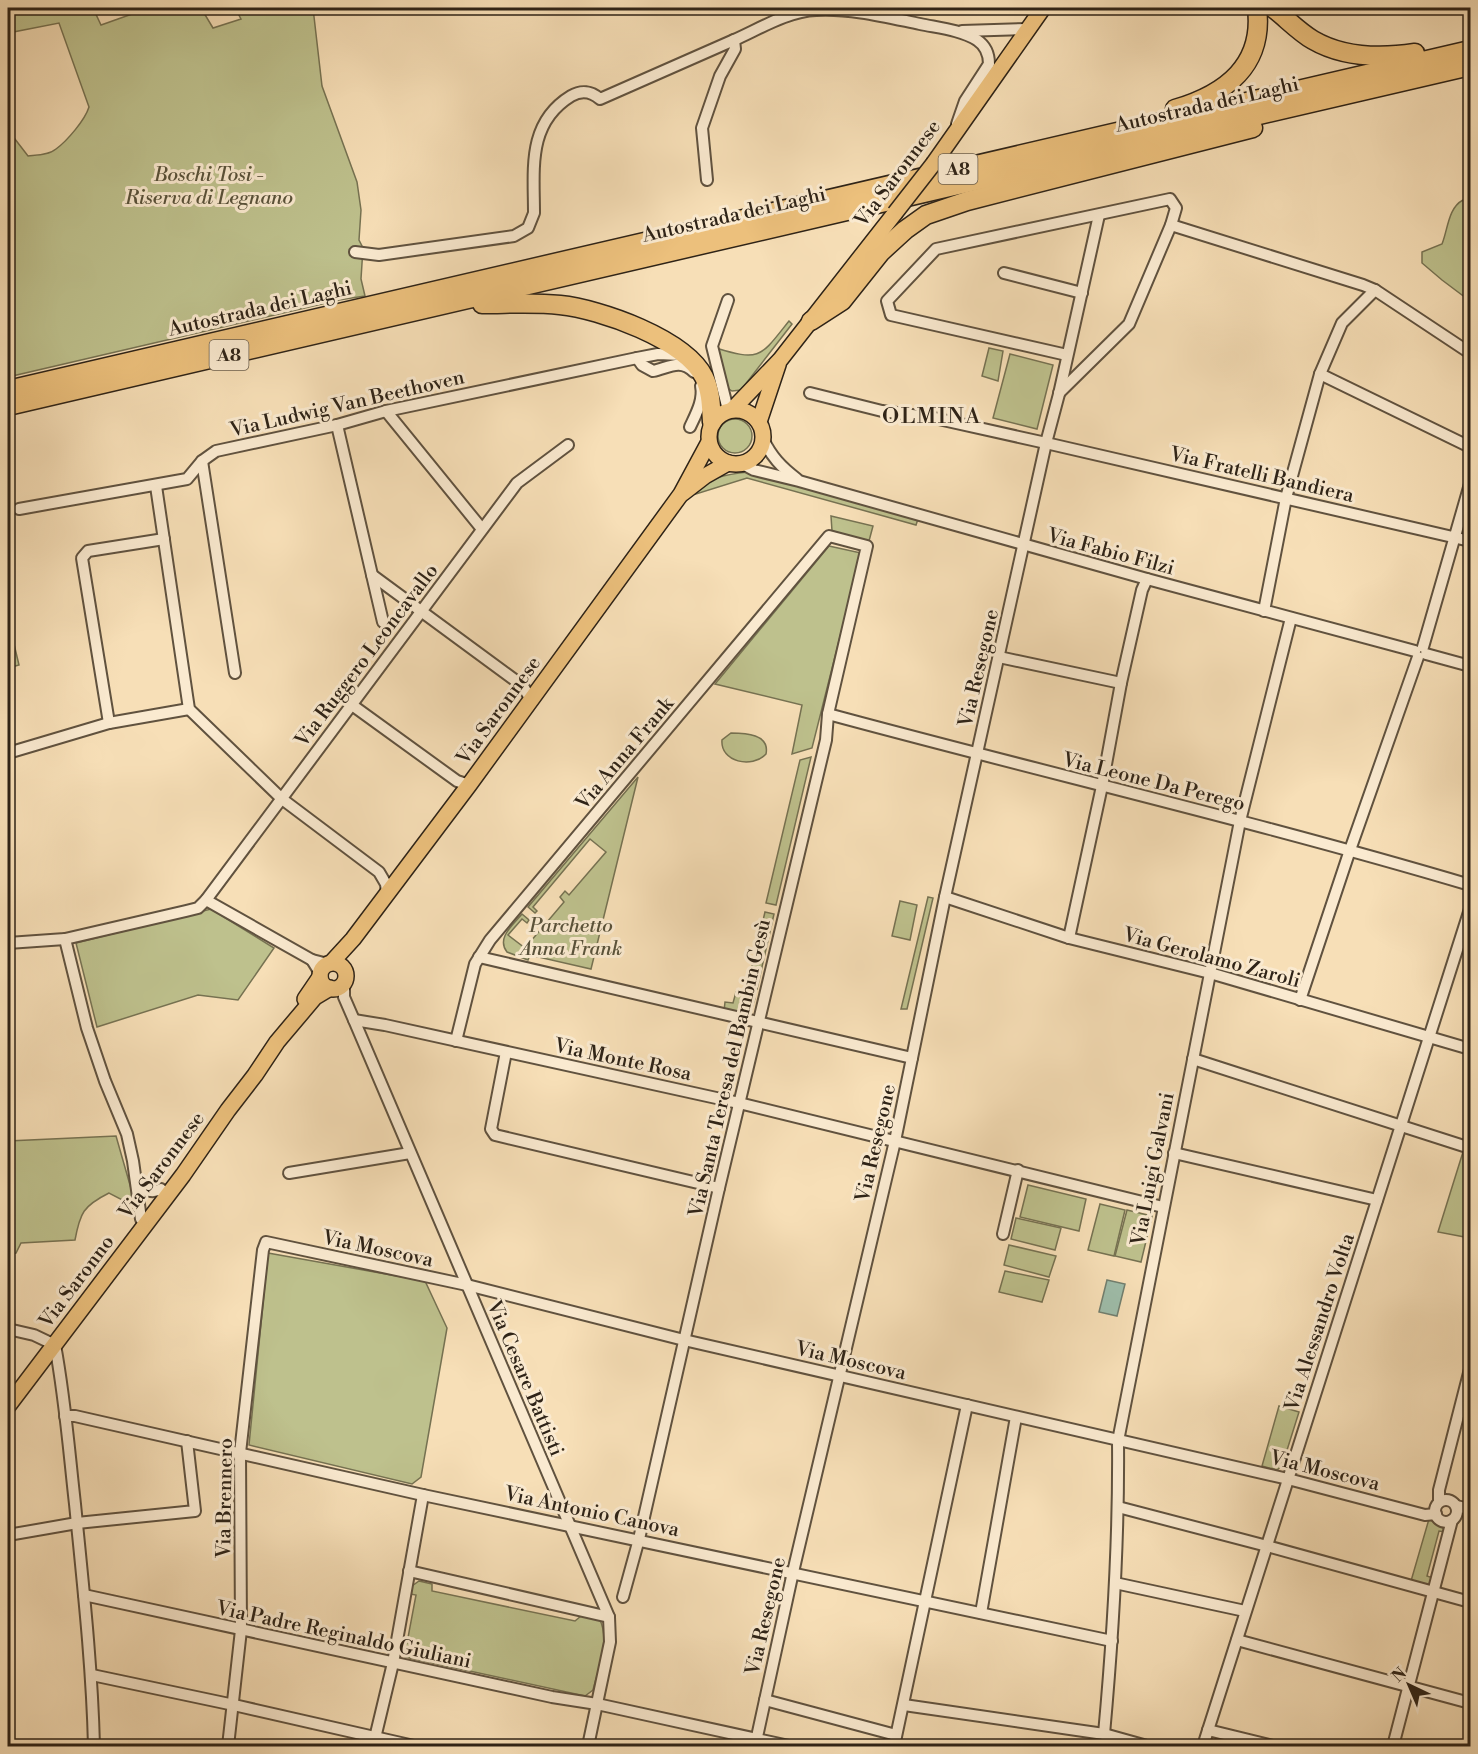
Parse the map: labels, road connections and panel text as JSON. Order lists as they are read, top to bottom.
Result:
{
  "streets": {
    "highway": ["Autostrada dei Laghi", "A8"],
    "main road": ["Via Saronnese", "Via Saronno"],
    "street": [
      "Via Ludwig Van Beethoven",
      "Via Fratelli Bandiera",
      "Via Fabio Filzi",
      "Via Ruggero Leoncavallo",
      "Via Resegone",
      "Via Anna Frank",
      "Via Leone Da Perego",
      "Via Gerolamo Zaroli",
      "Via Monte Rosa",
      "Via Santa Teresa del Bambin Gesù",
      "Via Luigi Galvani",
      "Via Moscova",
      "Via Alessandro Volta",
      "Via Cesare Battisti",
      "Via Brennero",
      "Via Antonio Canova",
      "Via Padre Reginaldo Giuliani"
    ]
  },
  "crossings": [
    ["Via Saronnese", "Via Fabio Filzi"],
    ["Via Saronnese", "Via Saronno"],
    ["Via Saronnese", "Via Cesare Battisti"],
    ["Via Fratelli Bandiera", "Via Resegone"],
    ["Via Fabio Filzi", "Via Resegone"],
    ["Via Fabio Filzi", "Via Luigi Galvani"],
    ["Via Resegone", "Via Leone Da Perego"],
    ["Via Resegone", "Via Gerolamo Zaroli"],
    ["Via Resegone", "Via Monte Rosa"],
    ["Via Resegone", "Via Moscova"],
    ["Via Resegone", "Via Antonio Canova"],
    ["Via Resegone", "Via Padre Reginaldo Giuliani"],
    ["Via Anna Frank", "Via Monte Rosa"],
    ["Via Anna Frank", "Via Santa Teresa del Bambin Gesù"],
    ["Via Leone Da Perego", "Via Santa Teresa del Bambin Gesù"],
    ["Via Leone Da Perego", "Via Luigi Galvani"],
    ["Via Gerolamo Zaroli", "Via Luigi Galvani"],
    ["Via Gerolamo Zaroli", "Via Alessandro Volta"],
    ["Via Monte Rosa", "Via Santa Teresa del Bambin Gesù"],
    ["Via Monte Rosa", "Via Luigi Galvani"],
    ["Via Monte Rosa", "Via Cesare Battisti"],
    ["Via Santa Teresa del Bambin Gesù", "Via Moscova"],
    ["Via Santa Teresa del Bambin Gesù", "Via Antonio Canova"],
    ["Via Luigi Galvani", "Via Moscova"],
    ["Via Luigi Galvani", "Via Antonio Canova"],
    ["Via Moscova", "Via Alessandro Volta"],
    ["Via Moscova", "Via Cesare Battisti"],
    ["Via Moscova", "Via Brennero"],
    ["Via Cesare Battisti", "Via Antonio Canova"],
    ["Via Brennero", "Via Antonio Canova"],
    ["Via Brennero", "Via Padre Reginaldo Giuliani"]
  ],
  "districts": ["OLMINA"],
  "parks": ["Boschi Tosi - Riserva di Legnano", "Parchetto Anna Frank"],
  "north": "top left"
}
